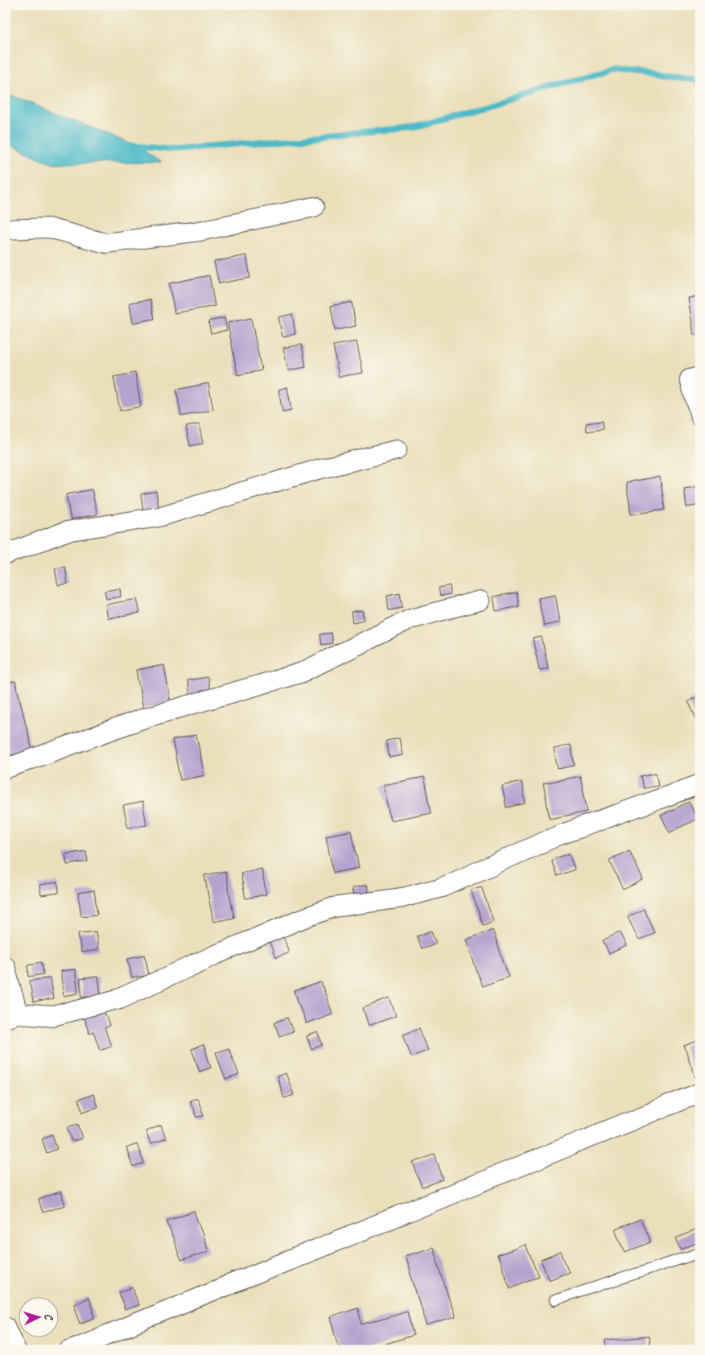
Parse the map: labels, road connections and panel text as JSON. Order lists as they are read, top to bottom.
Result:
{
  "north": "right"
}
